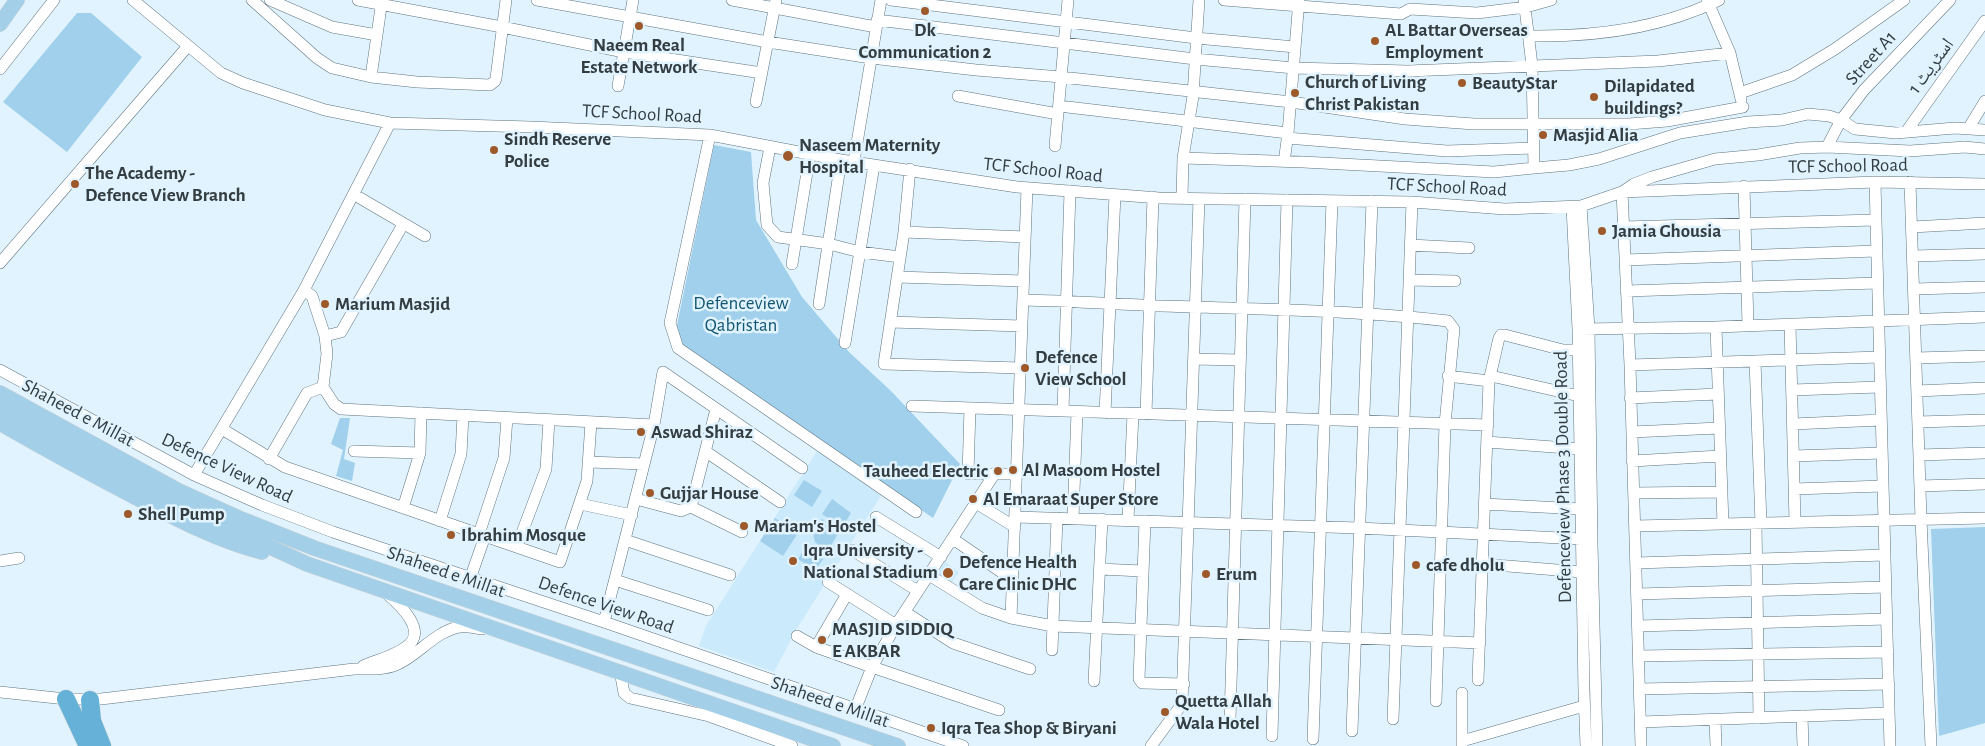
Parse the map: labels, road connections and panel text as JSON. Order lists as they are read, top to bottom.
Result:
{
  "streets": {
    "main road": ["Shaheed e Millat"],
    "street": [
      "Street A1",
      "اسٹریٹ 1",
      "TCF School Road",
      "Defence View Road",
      "Defenceview Phase 3 Double Road"
    ]
  },
  "crossings": [
    ["TCF School Road", "Defenceview Phase 3 Double Road"]
  ],
  "parks": ["Defenceview Qabristan"],
  "places": [
    "Dk Communication 2",
    "Naeem Real Estate Network",
    "AL Battar Overseas Employment",
    "BeautyStar",
    "Church of Living Christ Pakistan",
    "Dilapidated buildings?",
    "Masjid Alia",
    "Sindh Reserve Police",
    "Naseem Maternity Hospital",
    "The Academy - Defence View Branch",
    "Jamia Ghousia",
    "Marium Masjid",
    "Defence View School",
    "Aswad Shiraz",
    "Al Masoom Hostel",
    "Tauheed Electric",
    "Gujjar House",
    "Al Emaraat Super Store",
    "Shell Pump",
    "Mariam's Hostel",
    "Ibrahim Mosque",
    "Iqra University - National Stadium",
    "cafe dholu",
    "Defence Health Care Clinic DHC",
    "Erum",
    "MASJID SIDDIQ E AKBAR",
    "Quetta Allah Wala Hotel",
    "Iqra Tea Shop & Biryani"
  ]
}
